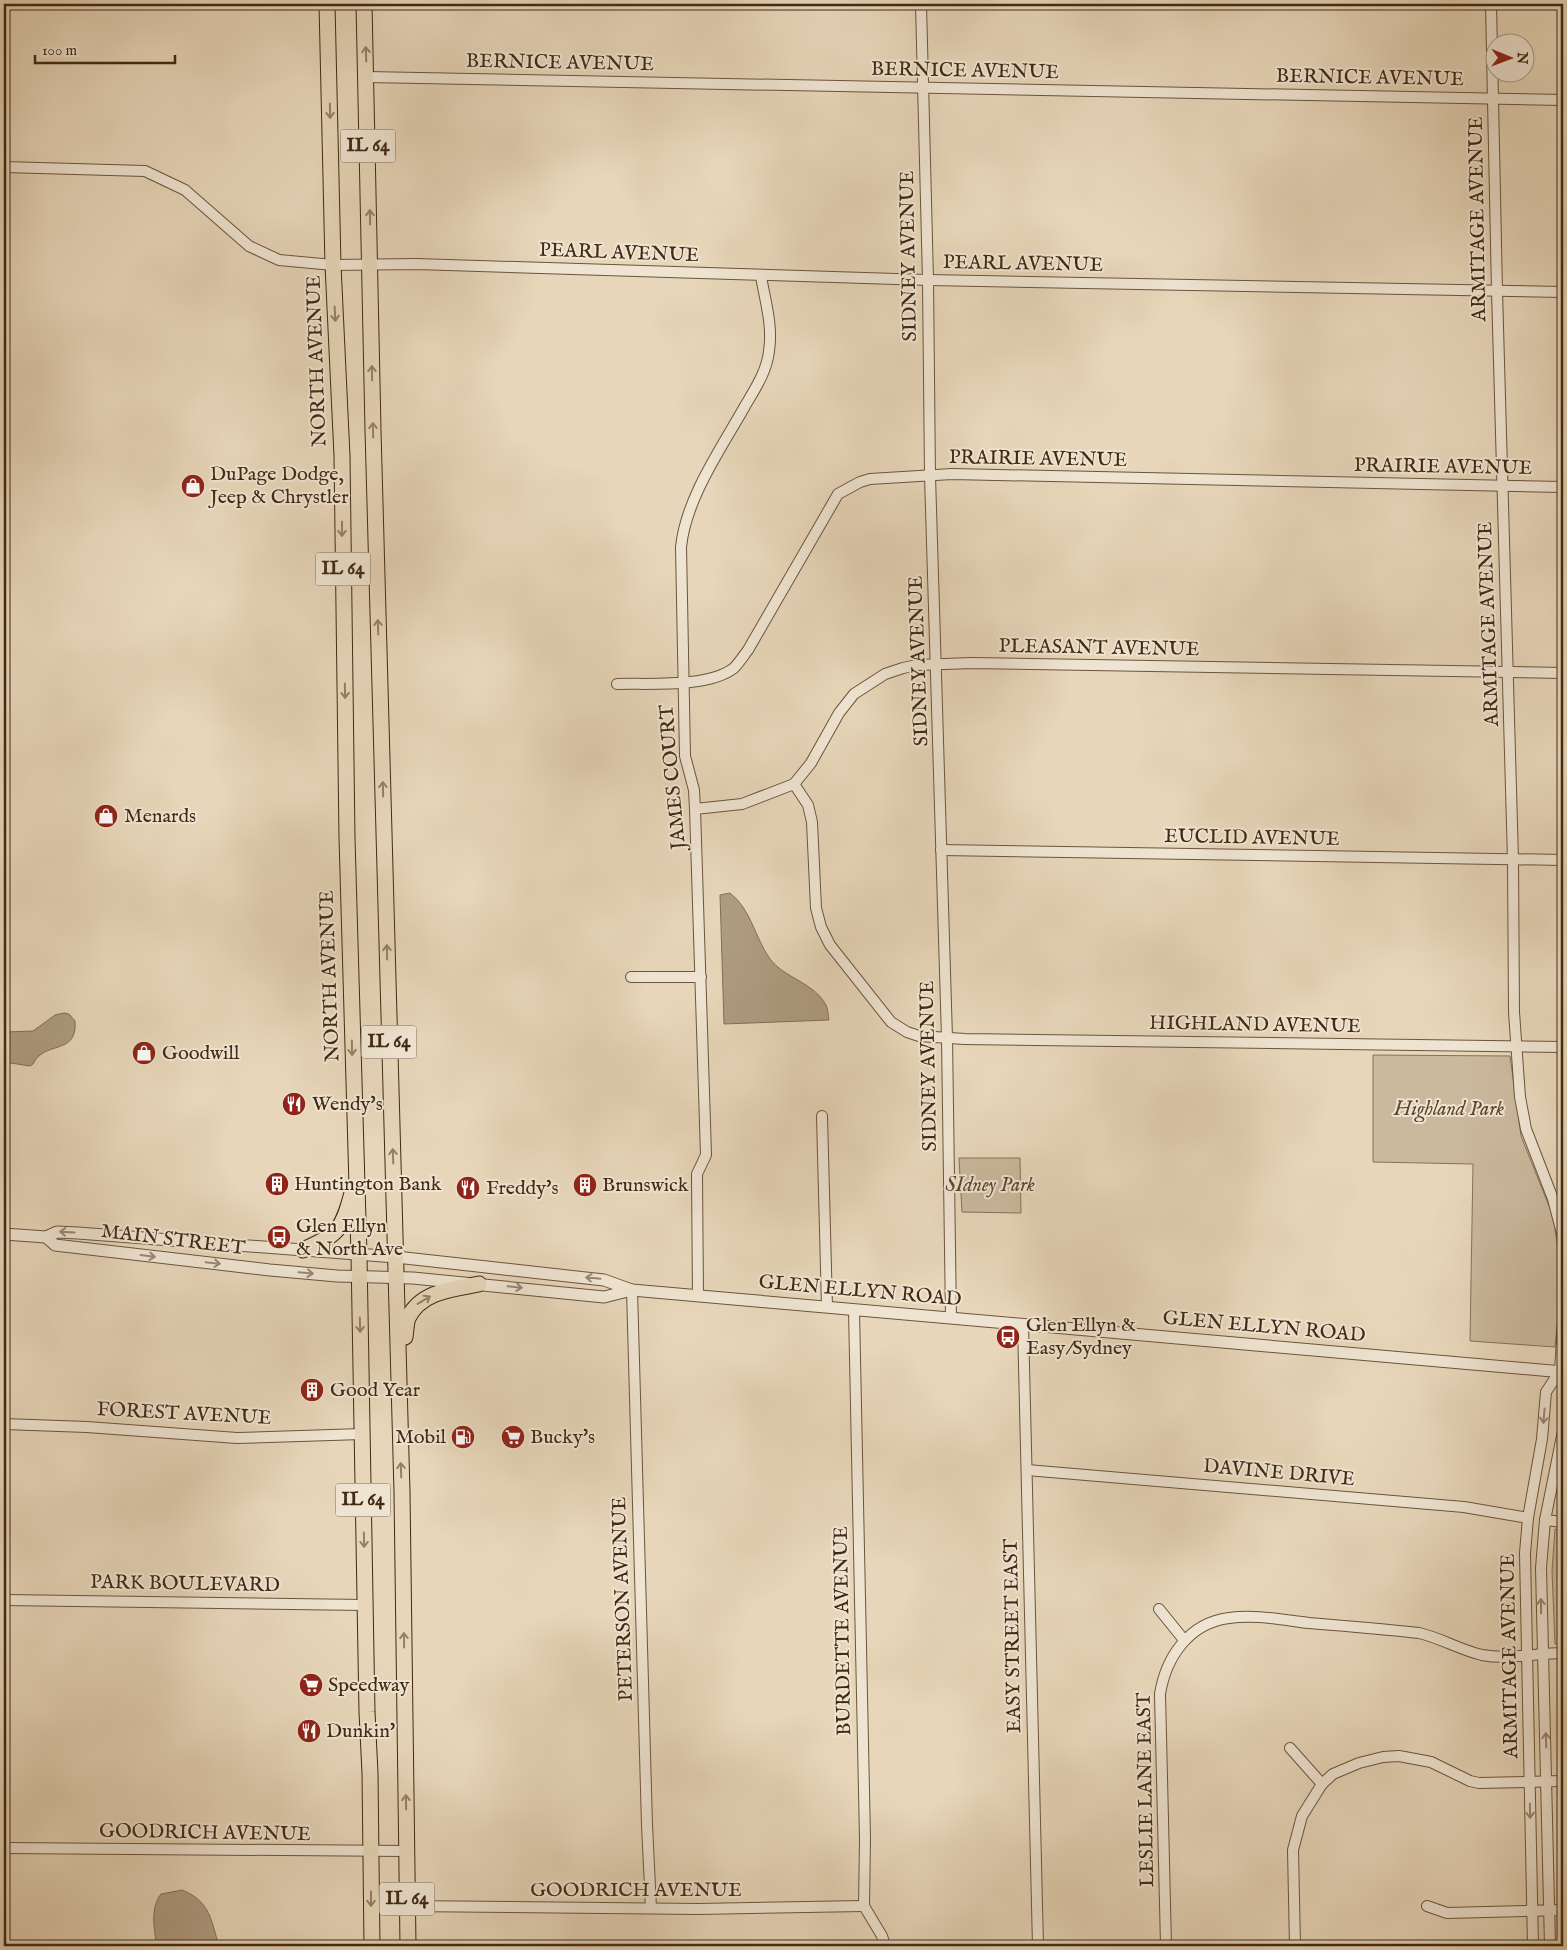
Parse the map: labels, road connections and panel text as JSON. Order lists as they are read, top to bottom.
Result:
{
  "streets": {
    "main road": ["IL 64", "NORTH AVENUE"],
    "street": [
      "BERNICE AVENUE",
      "ARMITAGE AVENUE",
      "PEARL AVENUE",
      "SIDNEY AVENUE",
      "PRAIRIE AVENUE",
      "PLEASANT AVENUE",
      "JAMES COURT",
      "EUCLID AVENUE",
      "HIGHLAND AVENUE",
      "MAIN STREET",
      "GLEN ELLYN ROAD",
      "FOREST AVENUE",
      "DAVINE DRIVE",
      "PARK BOULEVARD",
      "PETERSON AVENUE",
      "BURDETTE AVENUE",
      "EASY STREET EAST",
      "LESLIE LANE EAST",
      "GOODRICH AVENUE"
    ]
  },
  "crossings": [
    ["BERNICE AVENUE", "IL 64"],
    ["BERNICE AVENUE", "ARMITAGE AVENUE"],
    ["BERNICE AVENUE", "SIDNEY AVENUE"],
    ["IL 64", "PEARL AVENUE"],
    ["IL 64", "GLEN ELLYN ROAD"],
    ["IL 64", "GOODRICH AVENUE"],
    ["ARMITAGE AVENUE", "PEARL AVENUE"],
    ["ARMITAGE AVENUE", "PRAIRIE AVENUE"],
    ["ARMITAGE AVENUE", "PLEASANT AVENUE"],
    ["ARMITAGE AVENUE", "EUCLID AVENUE"],
    ["ARMITAGE AVENUE", "HIGHLAND AVENUE"],
    ["ARMITAGE AVENUE", "GLEN ELLYN ROAD"],
    ["ARMITAGE AVENUE", "DAVINE DRIVE"],
    ["PEARL AVENUE", "SIDNEY AVENUE"],
    ["PEARL AVENUE", "NORTH AVENUE"],
    ["PEARL AVENUE", "JAMES COURT"],
    ["SIDNEY AVENUE", "PRAIRIE AVENUE"],
    ["SIDNEY AVENUE", "PLEASANT AVENUE"],
    ["SIDNEY AVENUE", "EUCLID AVENUE"],
    ["SIDNEY AVENUE", "HIGHLAND AVENUE"],
    ["SIDNEY AVENUE", "GLEN ELLYN ROAD"],
    ["NORTH AVENUE", "MAIN STREET"],
    ["NORTH AVENUE", "GLEN ELLYN ROAD"],
    ["NORTH AVENUE", "FOREST AVENUE"],
    ["NORTH AVENUE", "PARK BOULEVARD"],
    ["NORTH AVENUE", "GOODRICH AVENUE"],
    ["PRAIRIE AVENUE", "JAMES COURT"],
    ["PLEASANT AVENUE", "JAMES COURT"],
    ["PLEASANT AVENUE", "HIGHLAND AVENUE"],
    ["JAMES COURT", "GLEN ELLYN ROAD"],
    ["MAIN STREET", "GLEN ELLYN ROAD"],
    ["GLEN ELLYN ROAD", "PETERSON AVENUE"],
    ["GLEN ELLYN ROAD", "BURDETTE AVENUE"],
    ["GLEN ELLYN ROAD", "EASY STREET EAST"],
    ["DAVINE DRIVE", "EASY STREET EAST"],
    ["PETERSON AVENUE", "GOODRICH AVENUE"],
    ["BURDETTE AVENUE", "GOODRICH AVENUE"]
  ],
  "parks": ["Highland Park", "SIdney Park"],
  "places": {
    "shop": ["DuPage Dodge, Jeep & Chrystler", "Menards", "Goodwill"],
    "restaurant": ["Wendy's", "Freddy's", "Dunkin'"],
    "building": ["Huntington Bank", "Brunswick", "Good Year"],
    "bus stop": ["Glen Ellyn & North Ave", "Glen Ellyn & Easy/Sydney"],
    "fuel station": ["Mobil"],
    "supermarket": ["Bucky's", "Speedway"]
  },
  "scale_bar": "100 m",
  "north": "right"
}
